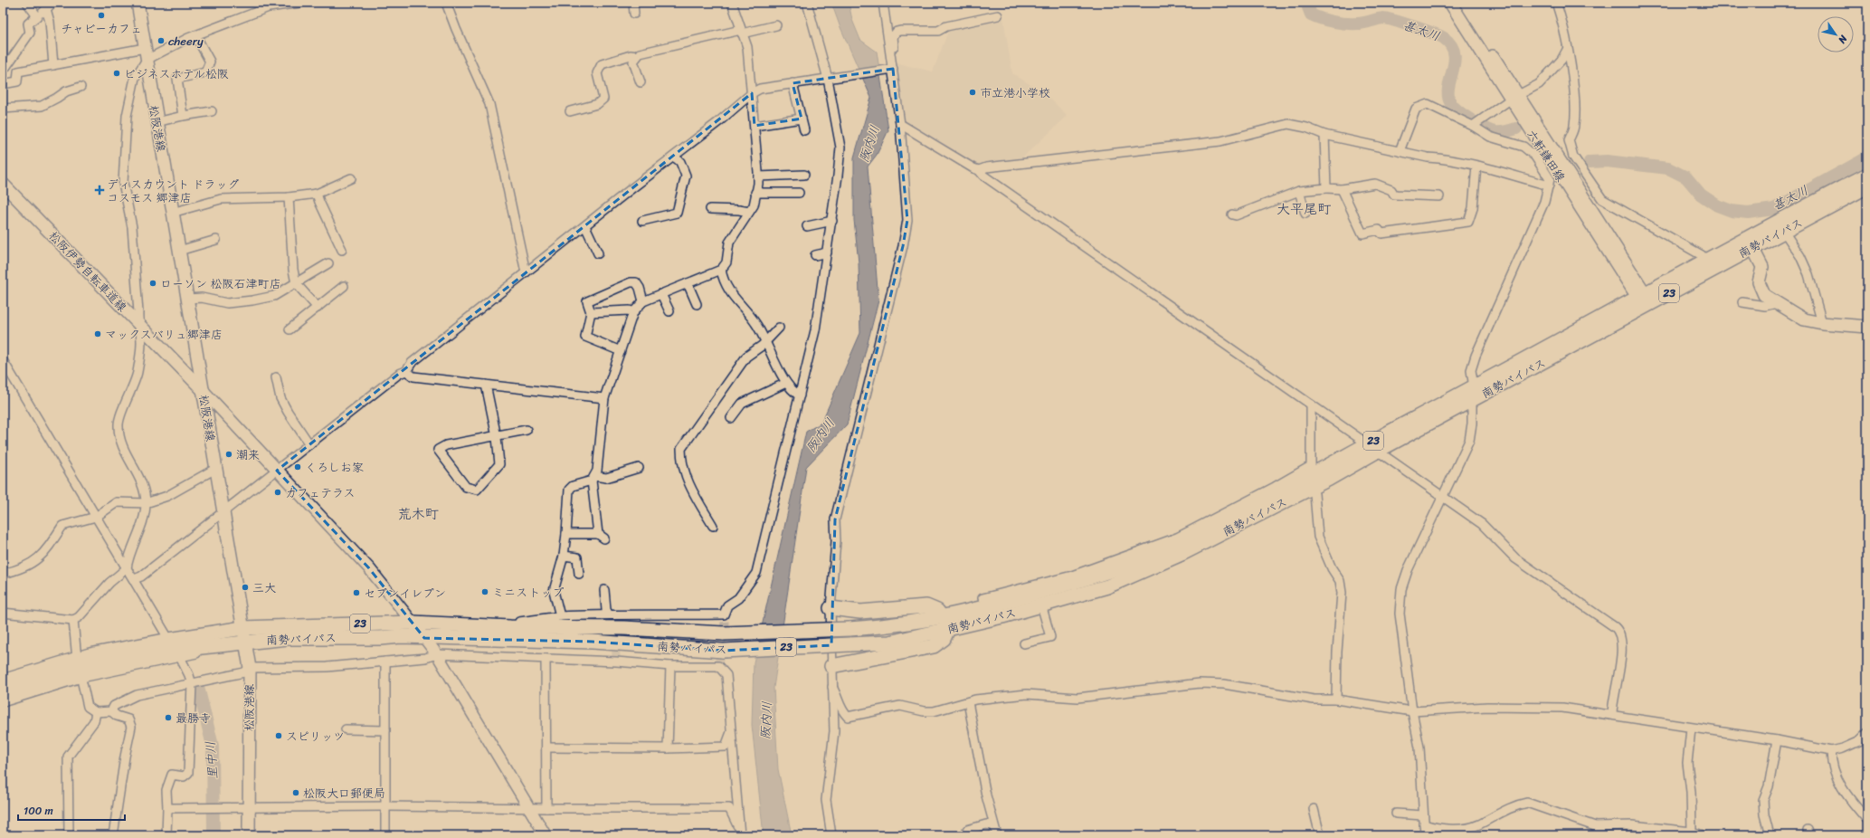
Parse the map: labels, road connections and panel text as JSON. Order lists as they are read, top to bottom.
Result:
{
  "streets": {
    "highway": ["南勢バイパス", "23"],
    "main road": ["松阪港線", "六軒鎌田線", "松阪伊勢自転車道線"]
  },
  "crossings": [
    ["松阪港線", "南勢バイパス"],
    ["松阪港線", "松阪伊勢自転車道線"],
    ["六軒鎌田線", "南勢バイパス"]
  ],
  "districts": ["大平尾町", "荒木町"],
  "water": ["甚太川", "阪内川", "里中川"],
  "places": {
    "other": [
      "チャビーカフェ",
      "cheery",
      "ビジネスホテル松阪",
      "市立港小学校",
      "ローソン 松阪石津町店",
      "マックスバリュ郷津店",
      "潮来",
      "くろしお家",
      "カフェテラス",
      "三大",
      "ミニストップ",
      "セブンイレブン",
      "最勝寺",
      "スピリッツ",
      "松阪大口郵便局"
    ],
    "health": ["ディスカウント ドラッグ コスモス 郷津店"]
  },
  "scale_bar": "100 m",
  "north": "bottom right"
}
